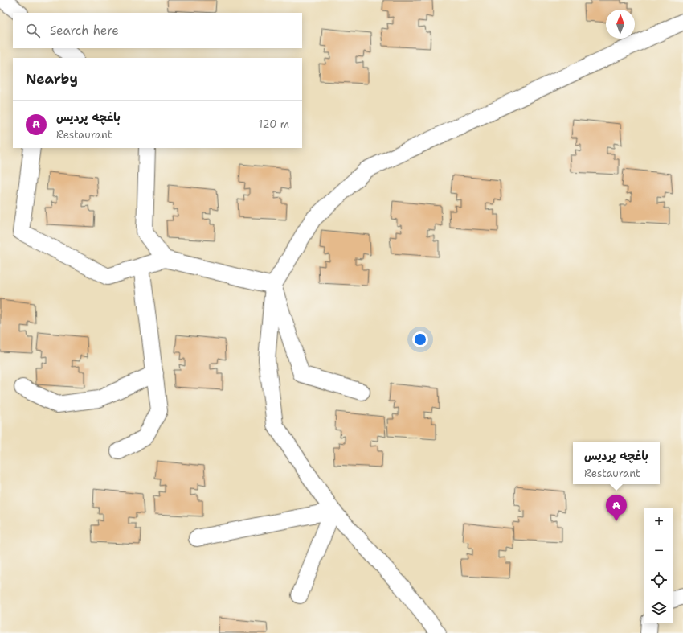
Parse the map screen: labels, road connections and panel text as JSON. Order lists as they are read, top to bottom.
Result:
{
  "north": "top",
  "page": {
    "search": "Search here",
    "heading": "Nearby",
    "list": [
      {
        "mark": "A",
        "name": "باغچه پردیس",
        "note": "Restaurant",
        "value": "120 m"
      }
    ],
    "popup": ["باغچه پردیس", "Restaurant"],
    "pins": "A",
    "map_buttons": ["+", "−"]
  }
}
